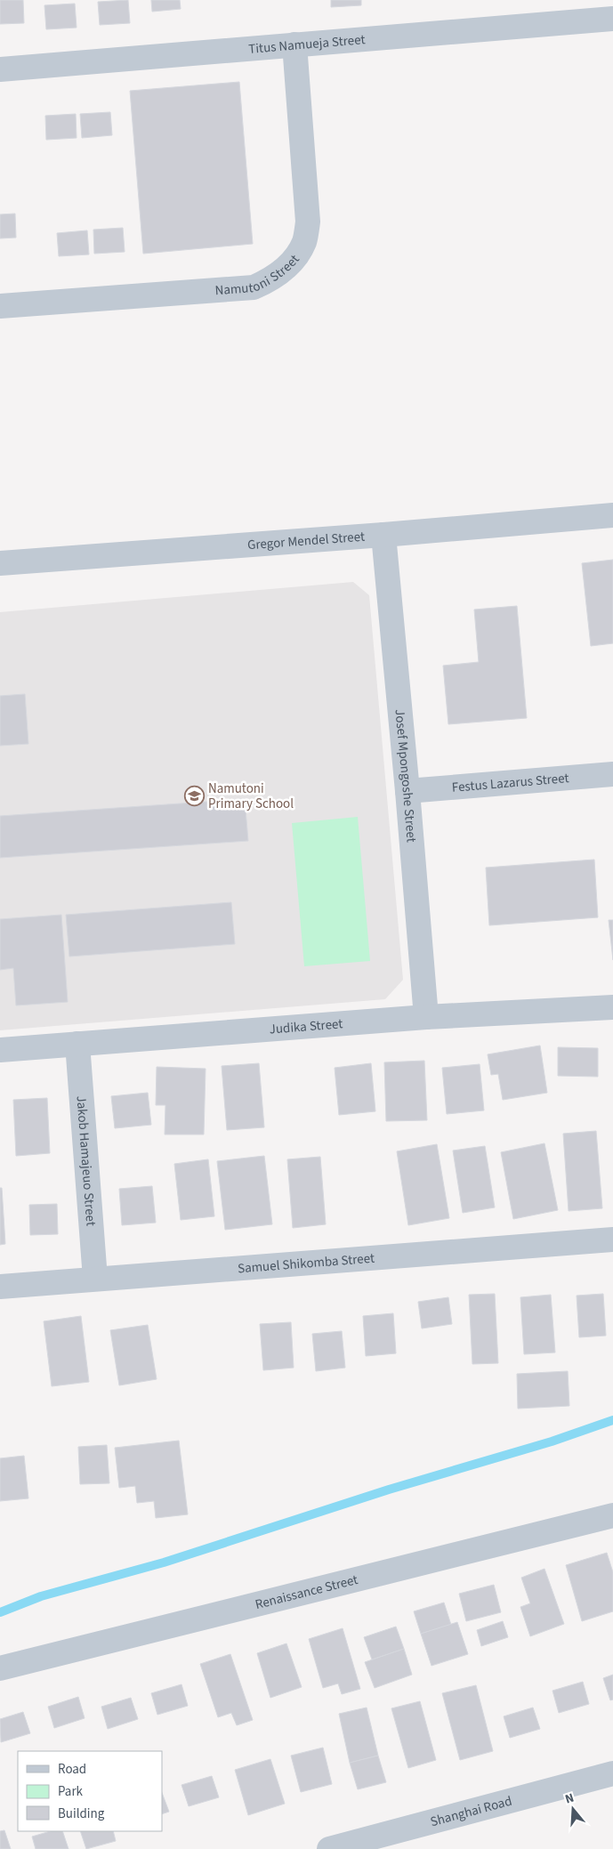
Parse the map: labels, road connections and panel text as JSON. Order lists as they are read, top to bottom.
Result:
{
  "streets": {
    "street": [
      "Titus Namueja Street",
      "Namutoni Street",
      "Gregor Mendel Street",
      "Josef Mpongoshe Street",
      "Festus Lazarus Street",
      "Judika Street",
      "Jakob Hamajeuo Street",
      "Samuel Shikomba Street",
      "Renaissance Street",
      "Shanghai Road"
    ]
  },
  "crossings": [
    ["Titus Namueja Street", "Namutoni Street"],
    ["Gregor Mendel Street", "Josef Mpongoshe Street"],
    ["Josef Mpongoshe Street", "Festus Lazarus Street"],
    ["Josef Mpongoshe Street", "Judika Street"],
    ["Judika Street", "Jakob Hamajeuo Street"],
    ["Jakob Hamajeuo Street", "Samuel Shikomba Street"]
  ],
  "places": {
    "school or university": ["Namutoni Primary School"]
  },
  "legend": ["Road", "Park", "Building"],
  "north": "top"
}
